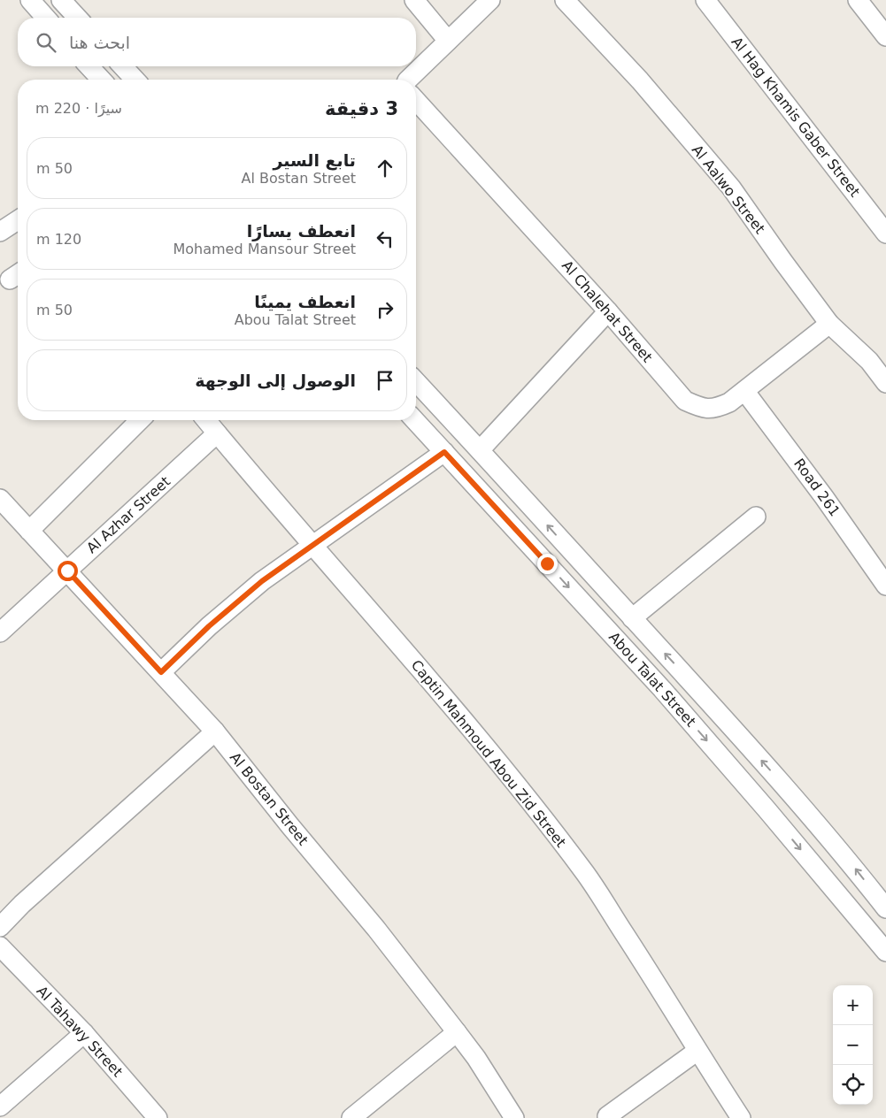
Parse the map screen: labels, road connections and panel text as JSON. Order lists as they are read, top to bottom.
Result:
{
  "streets": {
    "street": [
      "Al Hag Khamis Gaber Street",
      "Al Aalwo Street",
      "Al Chalehat Street",
      "Road 261",
      "Al Azhar Street",
      "Abou Talat Street",
      "Captin Mahmoud Abou Zid Street",
      "Al Bostan Street",
      "Al Tahawy Street"
    ]
  },
  "crossings": [
    ["Al Aalwo Street", "Al Chalehat Street"],
    ["Al Chalehat Street", "Road 261"],
    ["Al Azhar Street", "Captin Mahmoud Abou Zid Street"],
    ["Al Azhar Street", "Al Bostan Street"]
  ],
  "page": {
    "search": "ابحث هنا",
    "heading": ["3 دقيقة", "سيرًا · 220 m"],
    "list": [
      ["تابع السير", "Al Bostan Street", "50 m"],
      ["انعطف يسارًا", "Mohamed Mansour Street", "120 m"],
      ["انعطف يمينًا", "Abou Talat Street", "50 m"],
      "الوصول إلى الوجهة"
    ],
    "map_buttons": ["+", "−"]
  }
}
